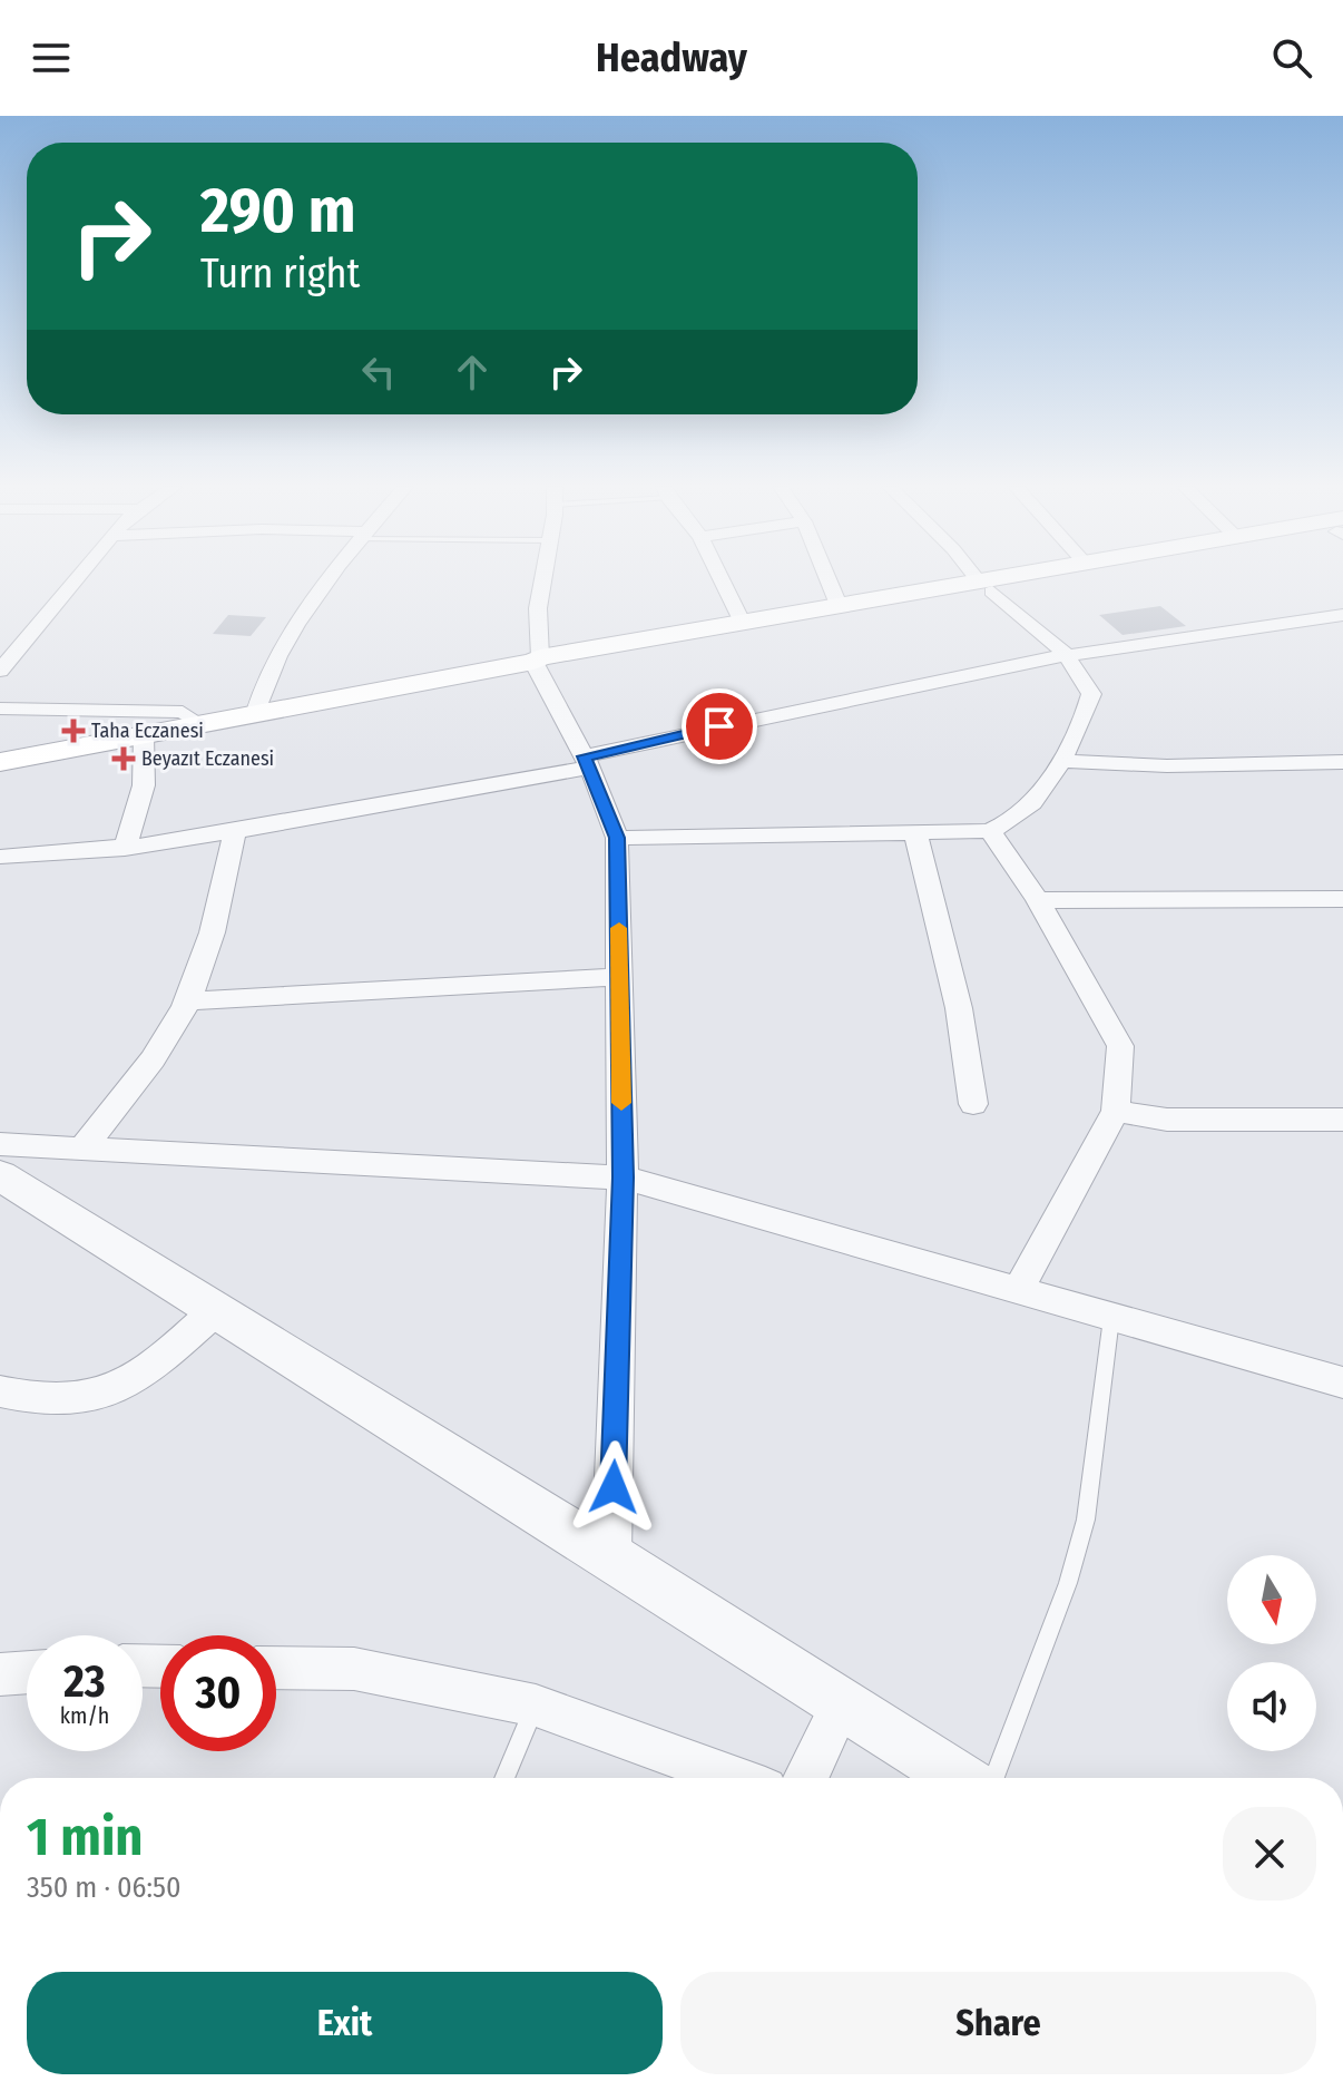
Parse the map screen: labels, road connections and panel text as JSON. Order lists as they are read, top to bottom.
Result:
{
  "places": {
    "health": ["Taha Eczanesi", "Beyazıt Eczanesi"]
  },
  "north": "bottom",
  "page": {
    "header": "Headway",
    "turn": ["290 m", "Turn right"],
    "speed": "23 km/h",
    "limit": "30",
    "heading": ["1 min", "350 m · 06:50"],
    "buttons": ["Exit", "Share"]
  }
}
